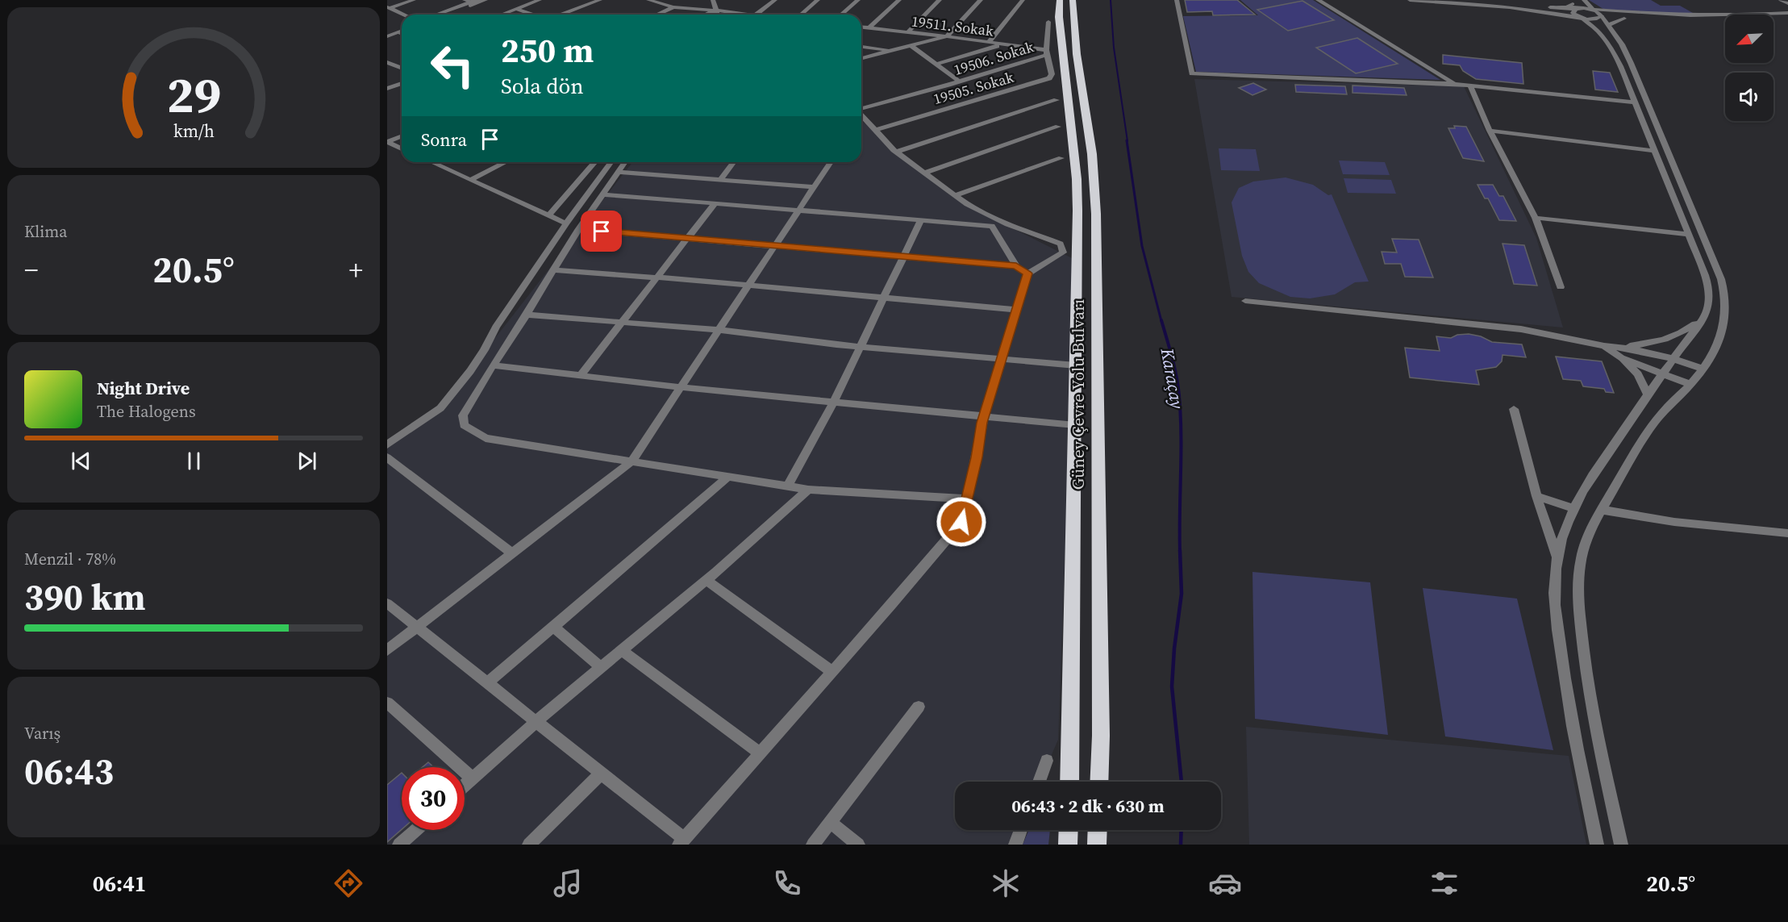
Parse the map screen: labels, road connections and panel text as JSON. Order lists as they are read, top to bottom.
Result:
{
  "streets": {
    "highway": ["Güney Çevre Yolu Bulvarı"],
    "street": ["19511. Sokak", "19506. Sokak", "19505. Sokak"]
  },
  "crossings": [
    ["19511. Sokak", "19506. Sokak"],
    ["19511. Sokak", "19505. Sokak"],
    ["19506. Sokak", "19505. Sokak"]
  ],
  "water": ["Karaçay"],
  "north": "bottom left",
  "page": {
    "turn": ["250 m", "Sola dön"],
    "then": "Sonra",
    "tile": [
      "Klima",
      ["Menzil · 78%", "390 km"],
      ["Varış", "06:43"]
    ],
    "heat": ["−", "20.5°", "+"],
    "song": ["Night Drive", "The Halogens"],
    "limit": "30",
    "trip": "06:43 · 2 dk · 630 m",
    "tabs": ["06:41", "20.5°"],
    "gauge": ["29", "km/h"]
  }
}
